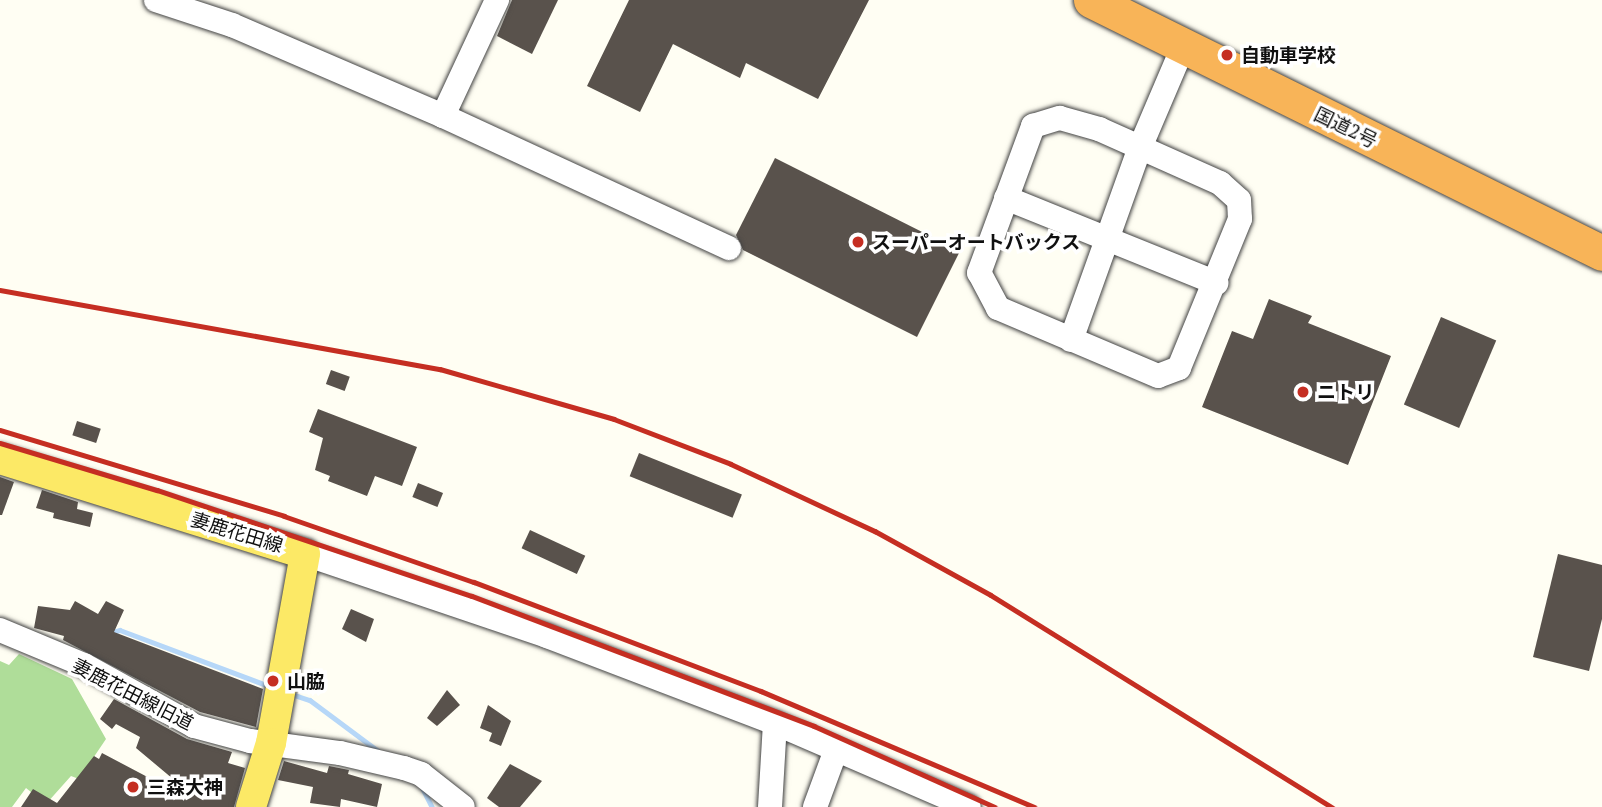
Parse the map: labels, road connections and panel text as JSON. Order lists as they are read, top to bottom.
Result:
{
  "streets": {
    "highway": ["国道2号"],
    "main road": ["妻鹿花田線"],
    "street": ["妻鹿花田線旧道"]
  },
  "crossings": [
    ["妻鹿花田線", "妻鹿花田線旧道"]
  ],
  "places": [
    "自動車学校",
    "スーパーオートバックス",
    "ニトリ",
    "山脇",
    "三森大神"
  ]
}
